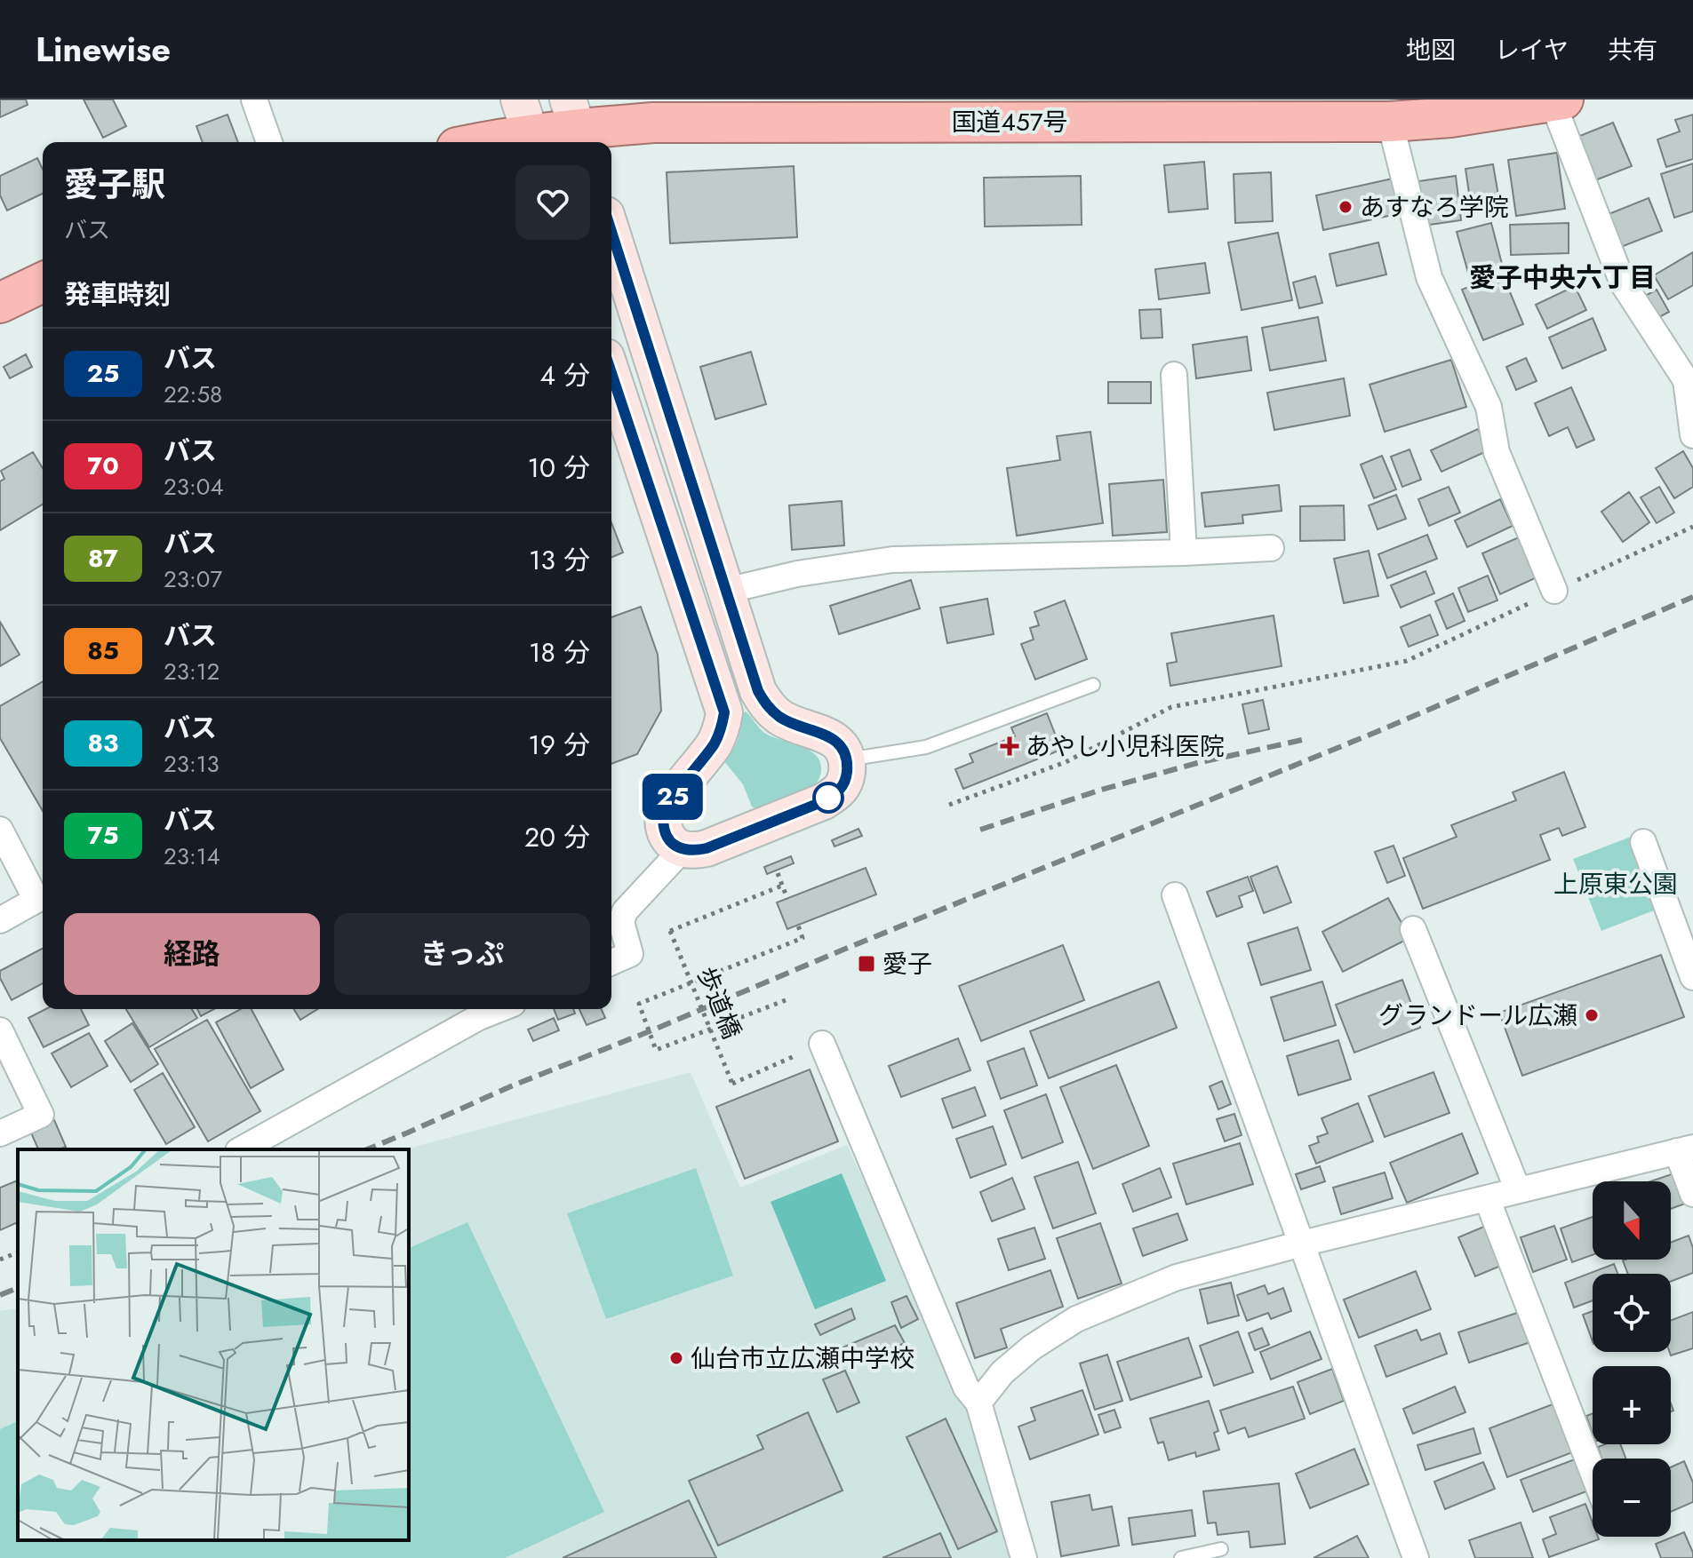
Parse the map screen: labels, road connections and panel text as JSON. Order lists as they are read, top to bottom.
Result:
{
  "streets": {
    "highway": ["国道457号"],
    "path": ["歩道橋"]
  },
  "districts": ["愛子中央六丁目"],
  "parks": ["上原東公園"],
  "places": {
    "other": ["あすなろ学院", "グランドール広瀬", "仙台市立広瀬中学校"],
    "health": ["あやし小児科医院"],
    "transit": ["愛子"]
  },
  "lines": ["bus line 25"],
  "north": "bottom",
  "page": {
    "header": "Linewise",
    "nav": ["地図", "レイヤ", "共有"],
    "on_map": "25",
    "heading": [
      ["愛子駅", "バス"],
      "発車時刻"
    ],
    "list": [
      {
        "mark": "25",
        "name": "バス",
        "note": "22:58",
        "value": "4 分"
      },
      {
        "mark": "70",
        "name": "バス",
        "note": "23:04",
        "value": "10 分"
      },
      {
        "mark": "87",
        "name": "バス",
        "note": "23:07",
        "value": "13 分"
      },
      {
        "mark": "85",
        "name": "バス",
        "note": "23:12",
        "value": "18 分"
      },
      {
        "mark": "83",
        "name": "バス",
        "note": "23:13",
        "value": "19 分"
      },
      {
        "mark": "75",
        "name": "バス",
        "note": "23:14",
        "value": "20 分"
      }
    ],
    "buttons": ["経路", "きっぷ"],
    "map_buttons": ["+", "−"]
  }
}
